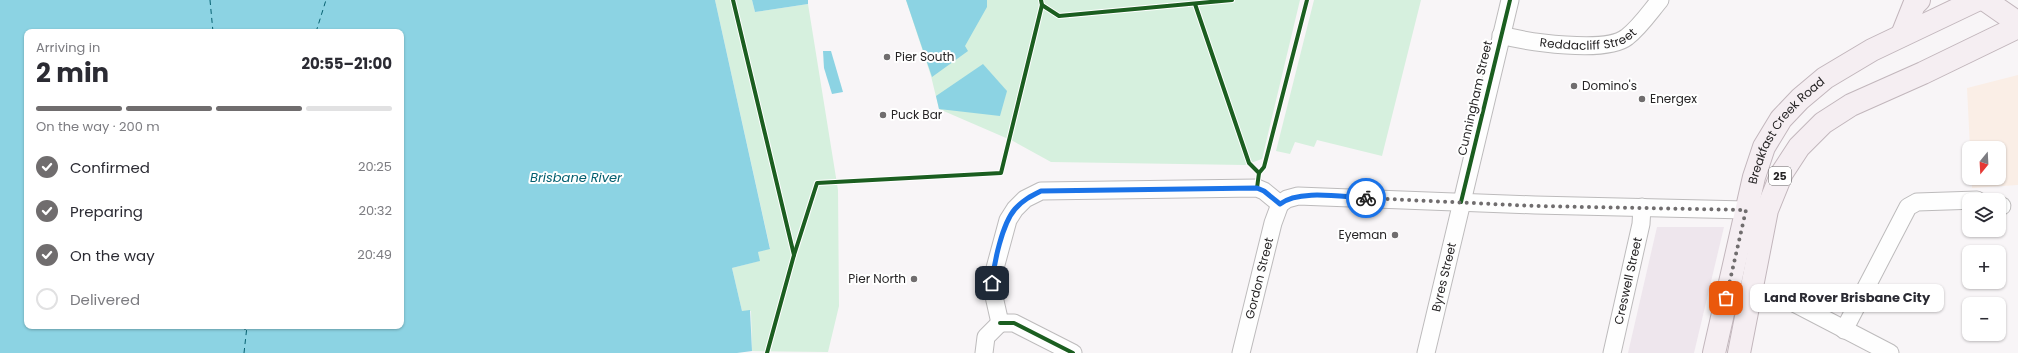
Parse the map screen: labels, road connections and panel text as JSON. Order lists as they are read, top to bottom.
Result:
{
  "streets": {
    "main road": ["Breakfast Creek Road", "25"],
    "street": [
      "Reddacliff Street",
      "Cunningham Street",
      "Byres Street",
      "Gordon Street",
      "Creswell Street"
    ]
  },
  "crossings": [
    ["Reddacliff Street", "Cunningham Street"],
    ["Cunningham Street", "Byres Street"]
  ],
  "water": ["Brisbane River"],
  "places": [
    "Pier South",
    "Domino's",
    "Energex",
    "Puck Bar",
    "Eyeman",
    "Pier North",
    "Land Rover Brisbane City"
  ],
  "north": "bottom",
  "page": {
    "heading": ["2 min", "Arriving in", "20:55–21:00"],
    "bar": "On the way · 200 m",
    "map_buttons": ["+", "−"],
    "list": [
      ["Confirmed", "20:25"],
      ["Preparing", "20:32"],
      ["On the way", "20:49"],
      "Delivered"
    ],
    "bubble": "Land Rover Brisbane City"
  }
}
